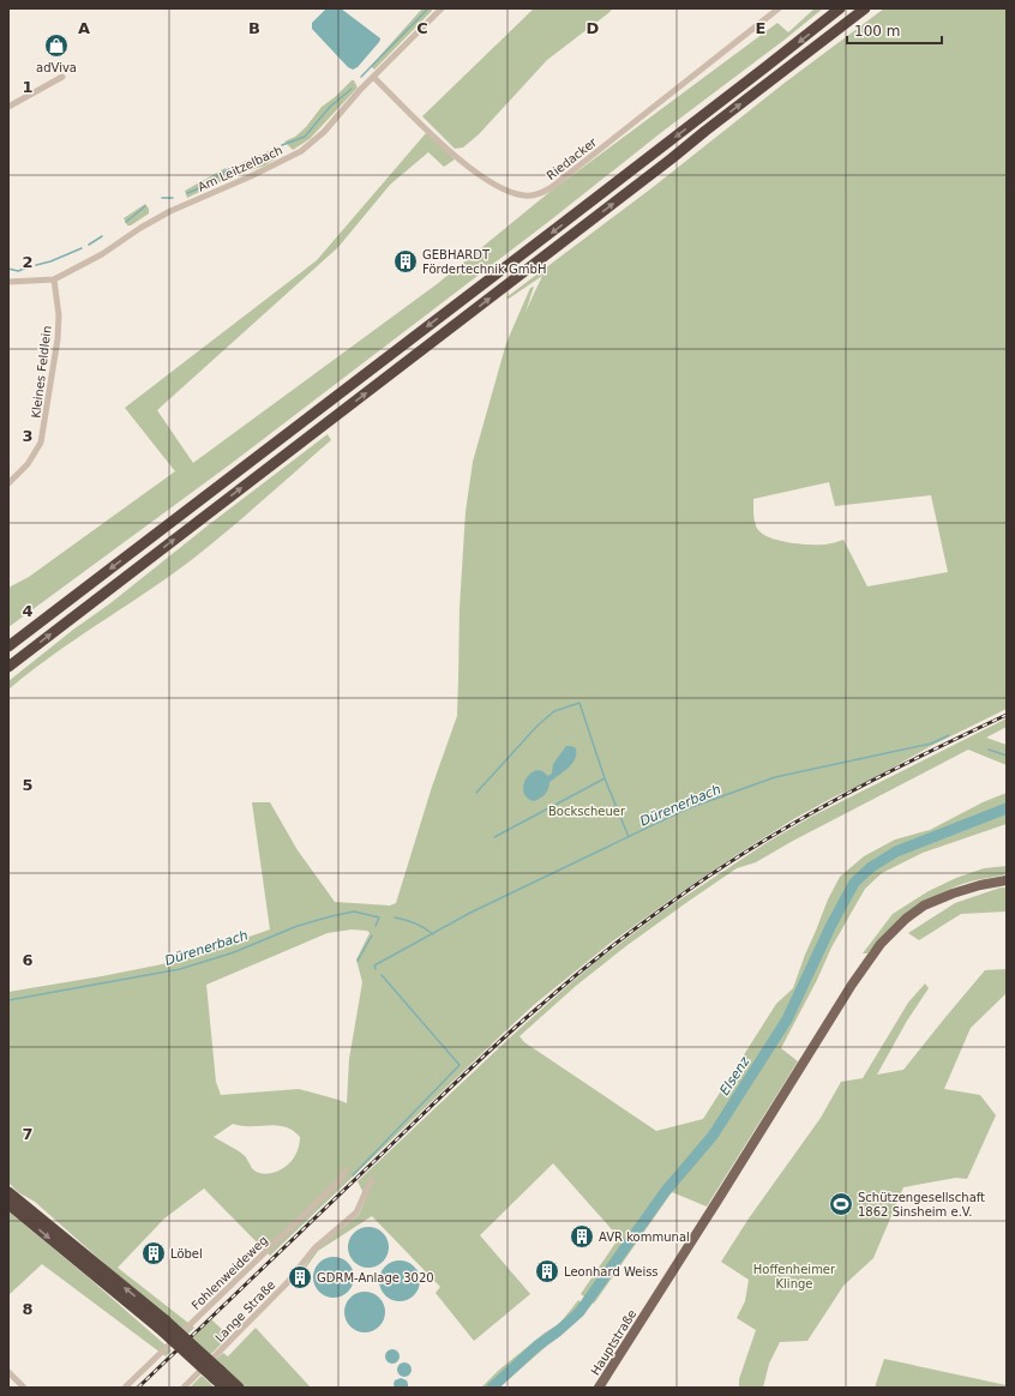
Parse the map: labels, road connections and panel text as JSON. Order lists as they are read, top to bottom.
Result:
{
  "streets": {
    "main road": ["Hauptstraße"],
    "street": [
      "Riedacker",
      "Am Leitzelbach",
      "Kleines Feldlein",
      "Fohlenweideweg",
      "Lange Straße"
    ]
  },
  "crossings": [
    ["Riedacker", "Am Leitzelbach"],
    ["Am Leitzelbach", "Kleines Feldlein"]
  ],
  "water": ["Dürenerbach", "Elsenz"],
  "parks": ["Bockscheuer", "Hoffenheimer Klinge"],
  "places": {
    "shop": ["adViva"],
    "building": [
      "GEBHARDT Fördertechnik GmbH",
      "AVR kommunal",
      "Löbel",
      "Leonhard Weiss",
      "GDRM-Anlage 3020"
    ],
    "sports": ["Schützengesellschaft 1862 Sinsheim e.V."]
  },
  "scale_bar": "100 m",
  "grid": {
    "columns": [
      "A",
      "B",
      "C",
      "D",
      "E"
    ],
    "rows": [
      "1",
      "2",
      "3",
      "4",
      "5",
      "6",
      "7",
      "8"
    ]
  }
}
